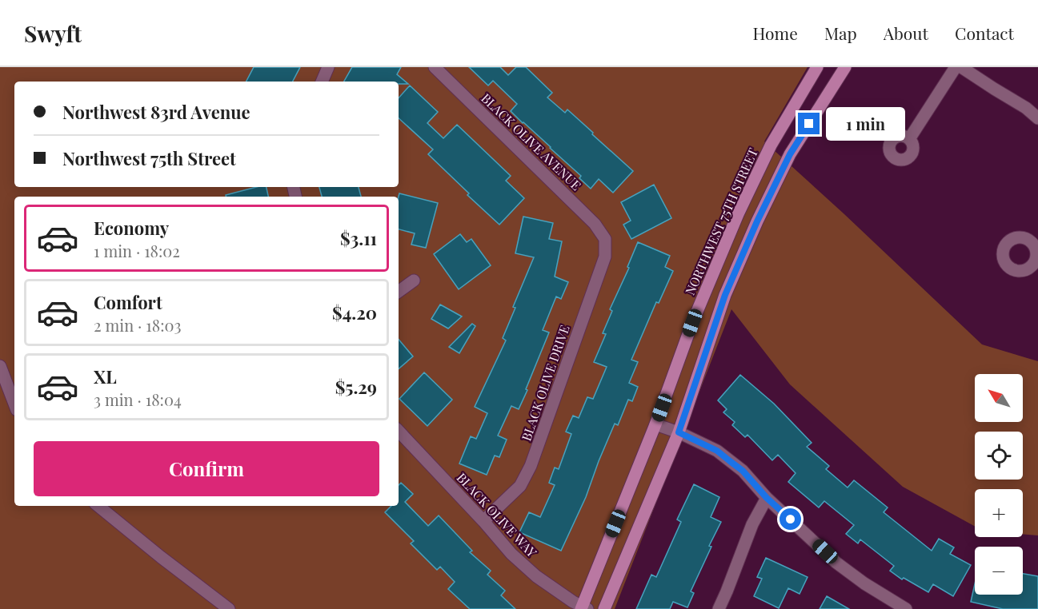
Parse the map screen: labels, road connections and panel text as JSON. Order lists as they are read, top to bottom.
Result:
{
  "streets": {
    "street": [
      "BLACK OLIVE AVENUE",
      "NORTHWEST 75TH STREET",
      "BLACK OLIVE DRIVE",
      "BLACK OLIVE WAY"
    ]
  },
  "crossings": [
    ["BLACK OLIVE AVENUE", "BLACK OLIVE DRIVE"],
    ["NORTHWEST 75TH STREET", "BLACK OLIVE WAY"],
    ["BLACK OLIVE DRIVE", "BLACK OLIVE WAY"]
  ],
  "north": "top left",
  "page": {
    "header": "Swyft",
    "nav": [
      "Home",
      "Map",
      "About",
      "Contact"
    ],
    "banner": ["Northwest 83rd Avenue", "Northwest 75th Street"],
    "bubble": "1 min",
    "list": [
      {
        "name": "Economy",
        "note": "1 min · 18:02",
        "value": "$3.11"
      },
      {
        "name": "Comfort",
        "note": "2 min · 18:03",
        "value": "$4.20"
      },
      {
        "name": "XL",
        "note": "3 min · 18:04",
        "value": "$5.29"
      }
    ],
    "map_buttons": ["+", "−"],
    "buttons": "Confirm"
  }
}
